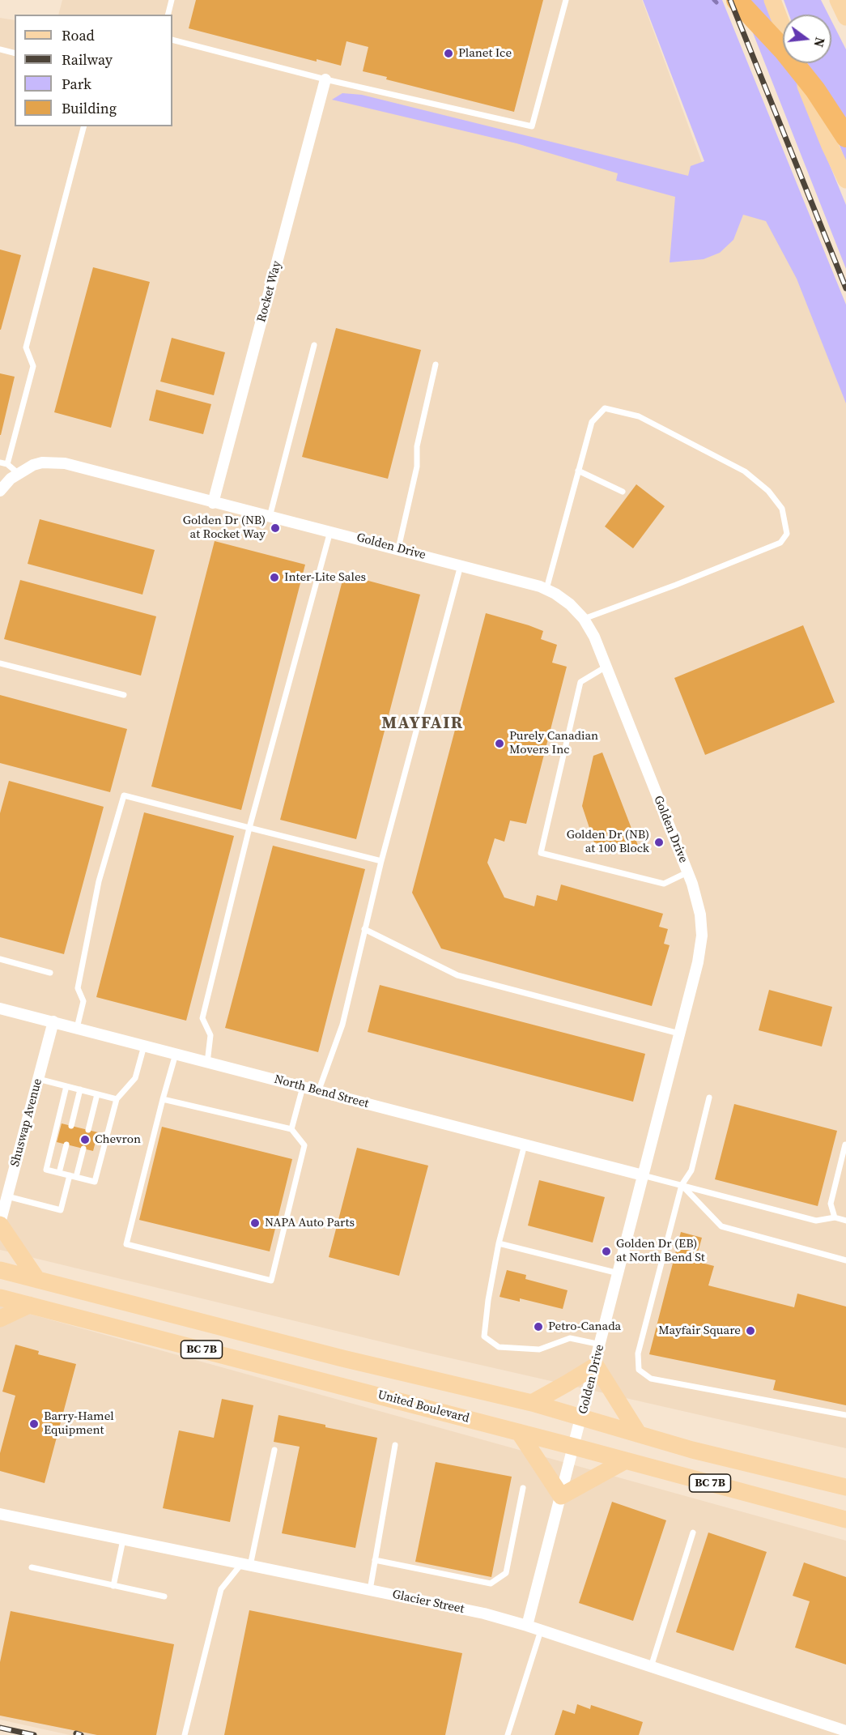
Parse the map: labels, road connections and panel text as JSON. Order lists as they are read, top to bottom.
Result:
{
  "streets": {
    "main road": ["BC 7B", "United Boulevard"],
    "street": [
      "Rocket Way",
      "Golden Drive",
      "North Bend Street",
      "Shuswap Avenue",
      "Glacier Street"
    ]
  },
  "crossings": [
    ["Rocket Way", "Golden Drive"],
    ["Golden Drive", "North Bend Street"],
    ["Golden Drive", "BC 7B"],
    ["Golden Drive", "United Boulevard"],
    ["Golden Drive", "Glacier Street"],
    ["North Bend Street", "Shuswap Avenue"]
  ],
  "districts": ["MAYFAIR"],
  "places": [
    "Planet Ice",
    "Golden Dr (NB) at Rocket Way",
    "Inter-Lite Sales",
    "Purely Canadian Movers Inc",
    "Golden Dr (NB) at 100 Block",
    "Chevron",
    "NAPA Auto Parts",
    "Golden Dr (EB) at North Bend St",
    "Petro-Canada",
    "Mayfair Square",
    "Barry-Hamel Equipment"
  ],
  "legend": [
    "Road",
    "Railway",
    "Park",
    "Building"
  ],
  "north": "right"
}
